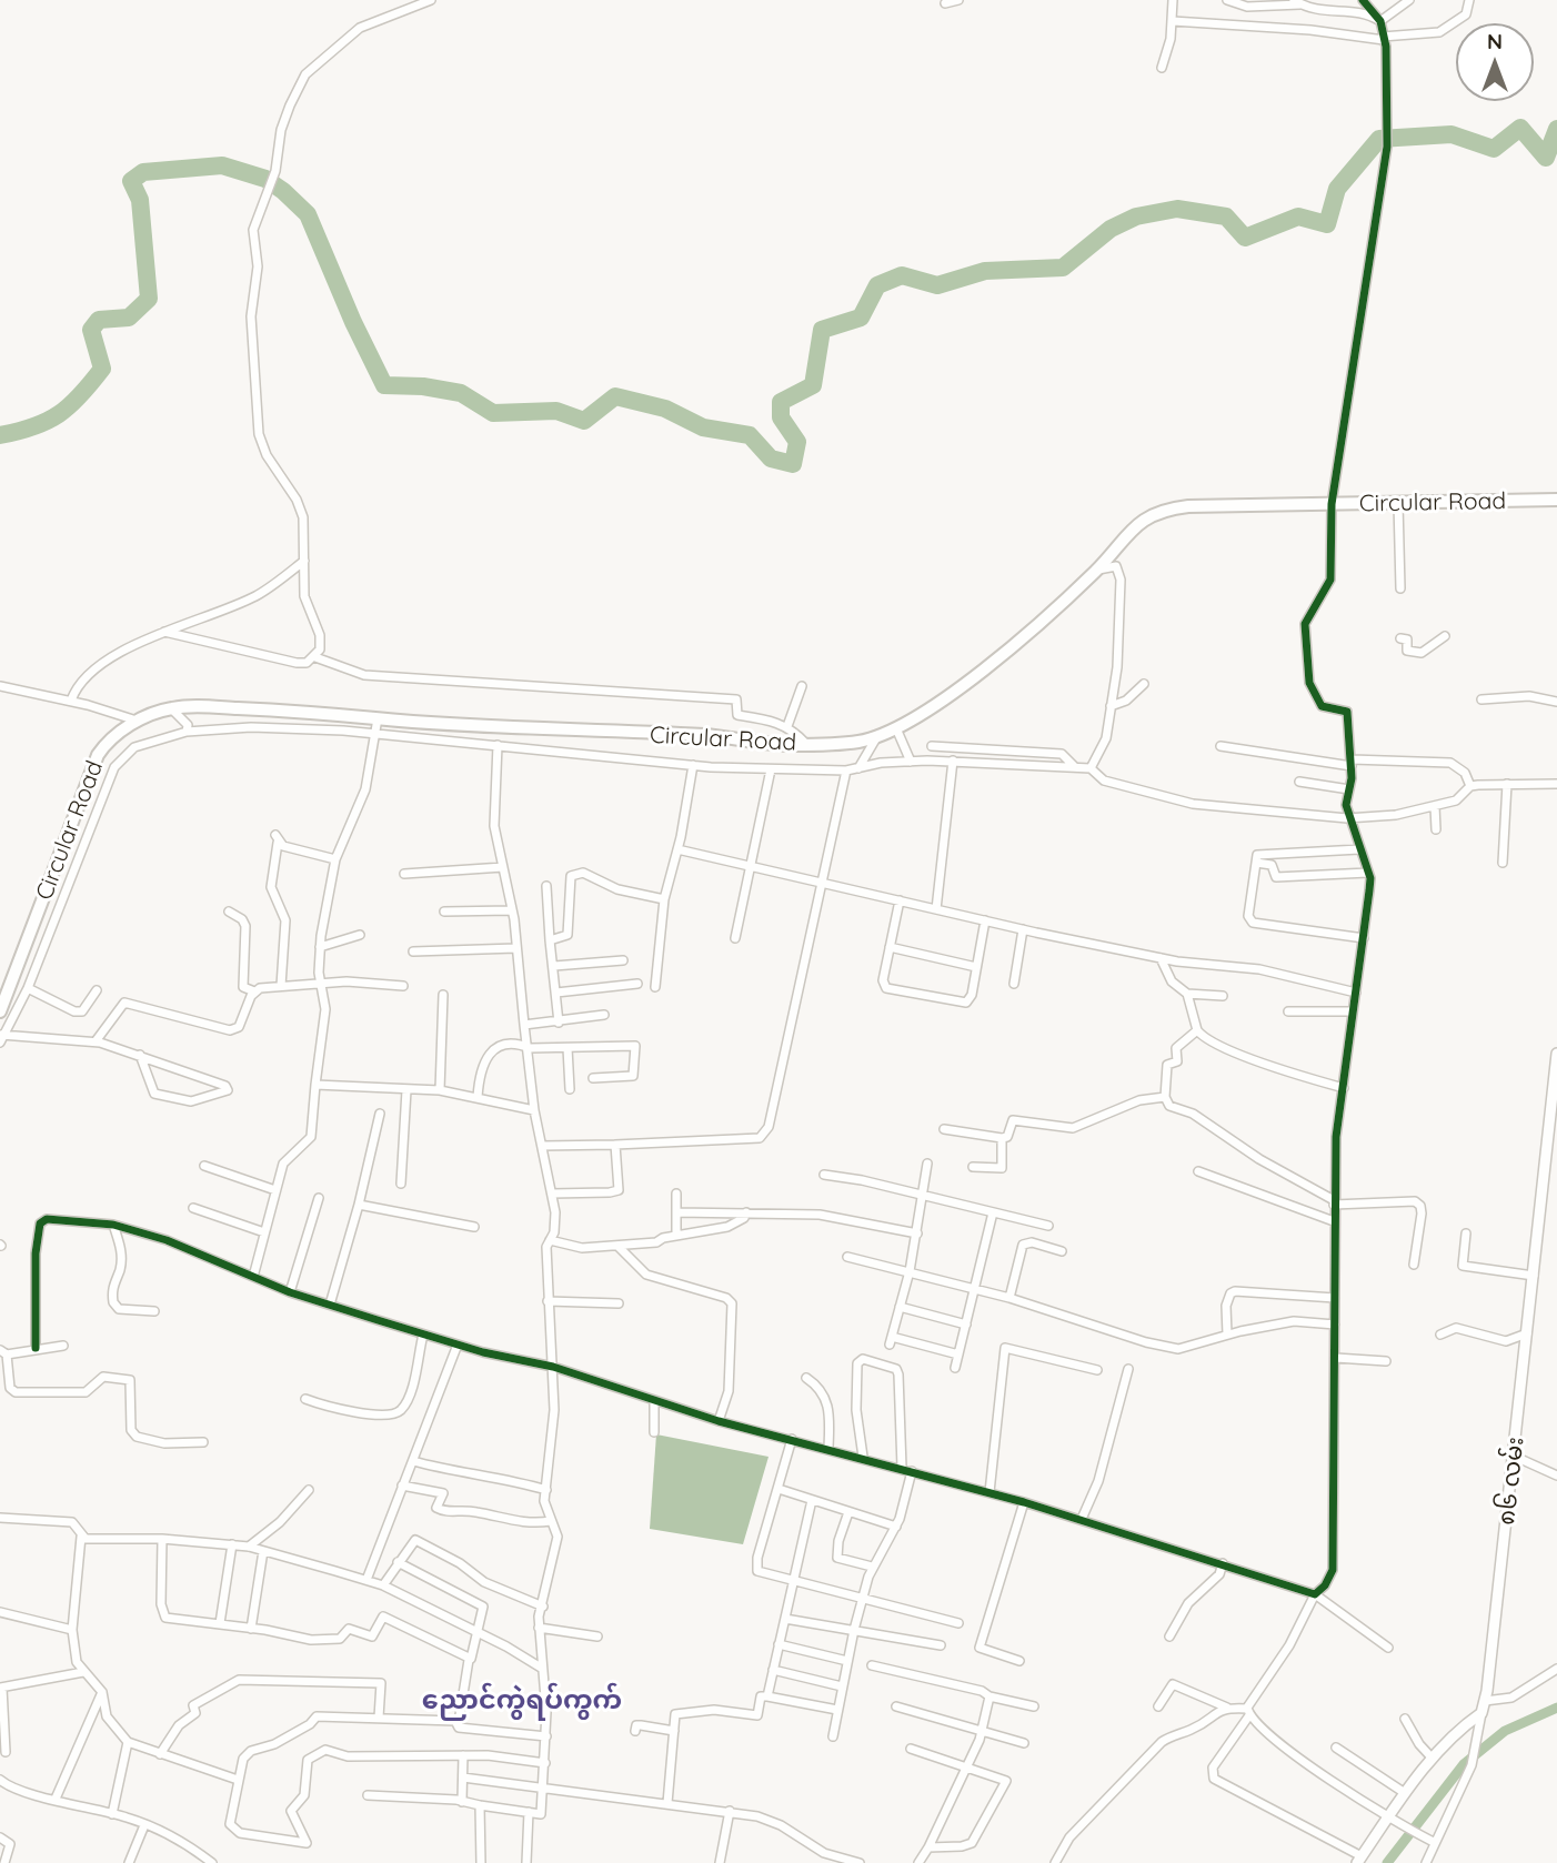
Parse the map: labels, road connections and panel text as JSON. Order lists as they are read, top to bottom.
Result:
{
  "streets": {
    "main road": ["Circular Road"],
    "street": ["၈၆ လမ်း"]
  },
  "districts": ["ညောင်ကွဲရပ်ကွက်"],
  "north": "top"
}
